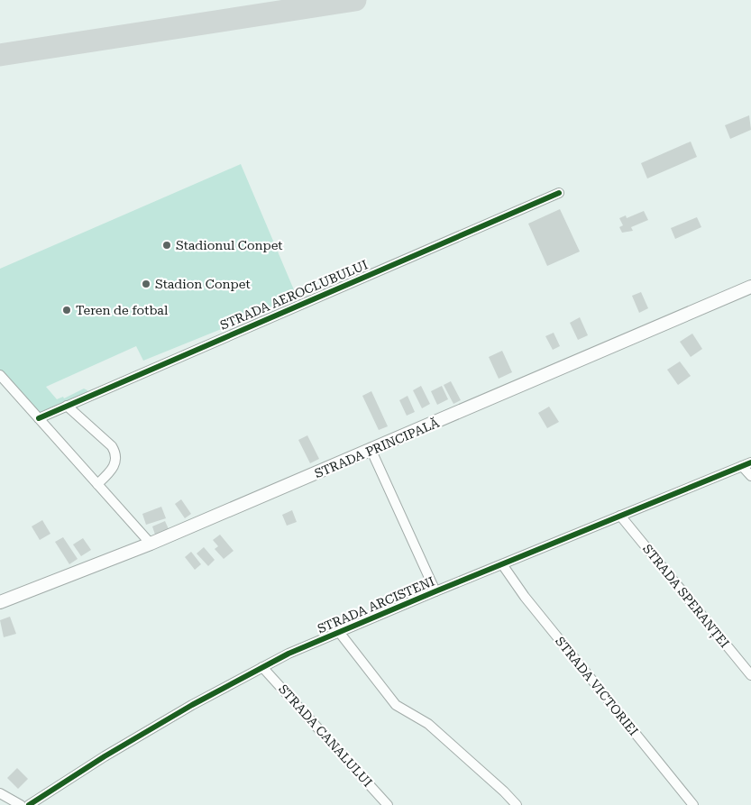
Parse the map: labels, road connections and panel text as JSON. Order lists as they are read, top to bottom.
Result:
{
  "streets": {
    "main road": ["STRADA PRINCIPALĂ"],
    "street": [
      "STRADA AEROCLUBULUI",
      "STRADA SPERANȚEI",
      "STRADA ARCISTENI",
      "STRADA VICTORIEI",
      "STRADA CANALULUI"
    ]
  },
  "crossings": [
    ["STRADA SPERANȚEI", "STRADA ARCISTENI"],
    ["STRADA ARCISTENI", "STRADA VICTORIEI"],
    ["STRADA ARCISTENI", "STRADA CANALULUI"]
  ],
  "places": ["Stadionul Conpet", "Stadion Conpet", "Teren de fotbal"]
}
